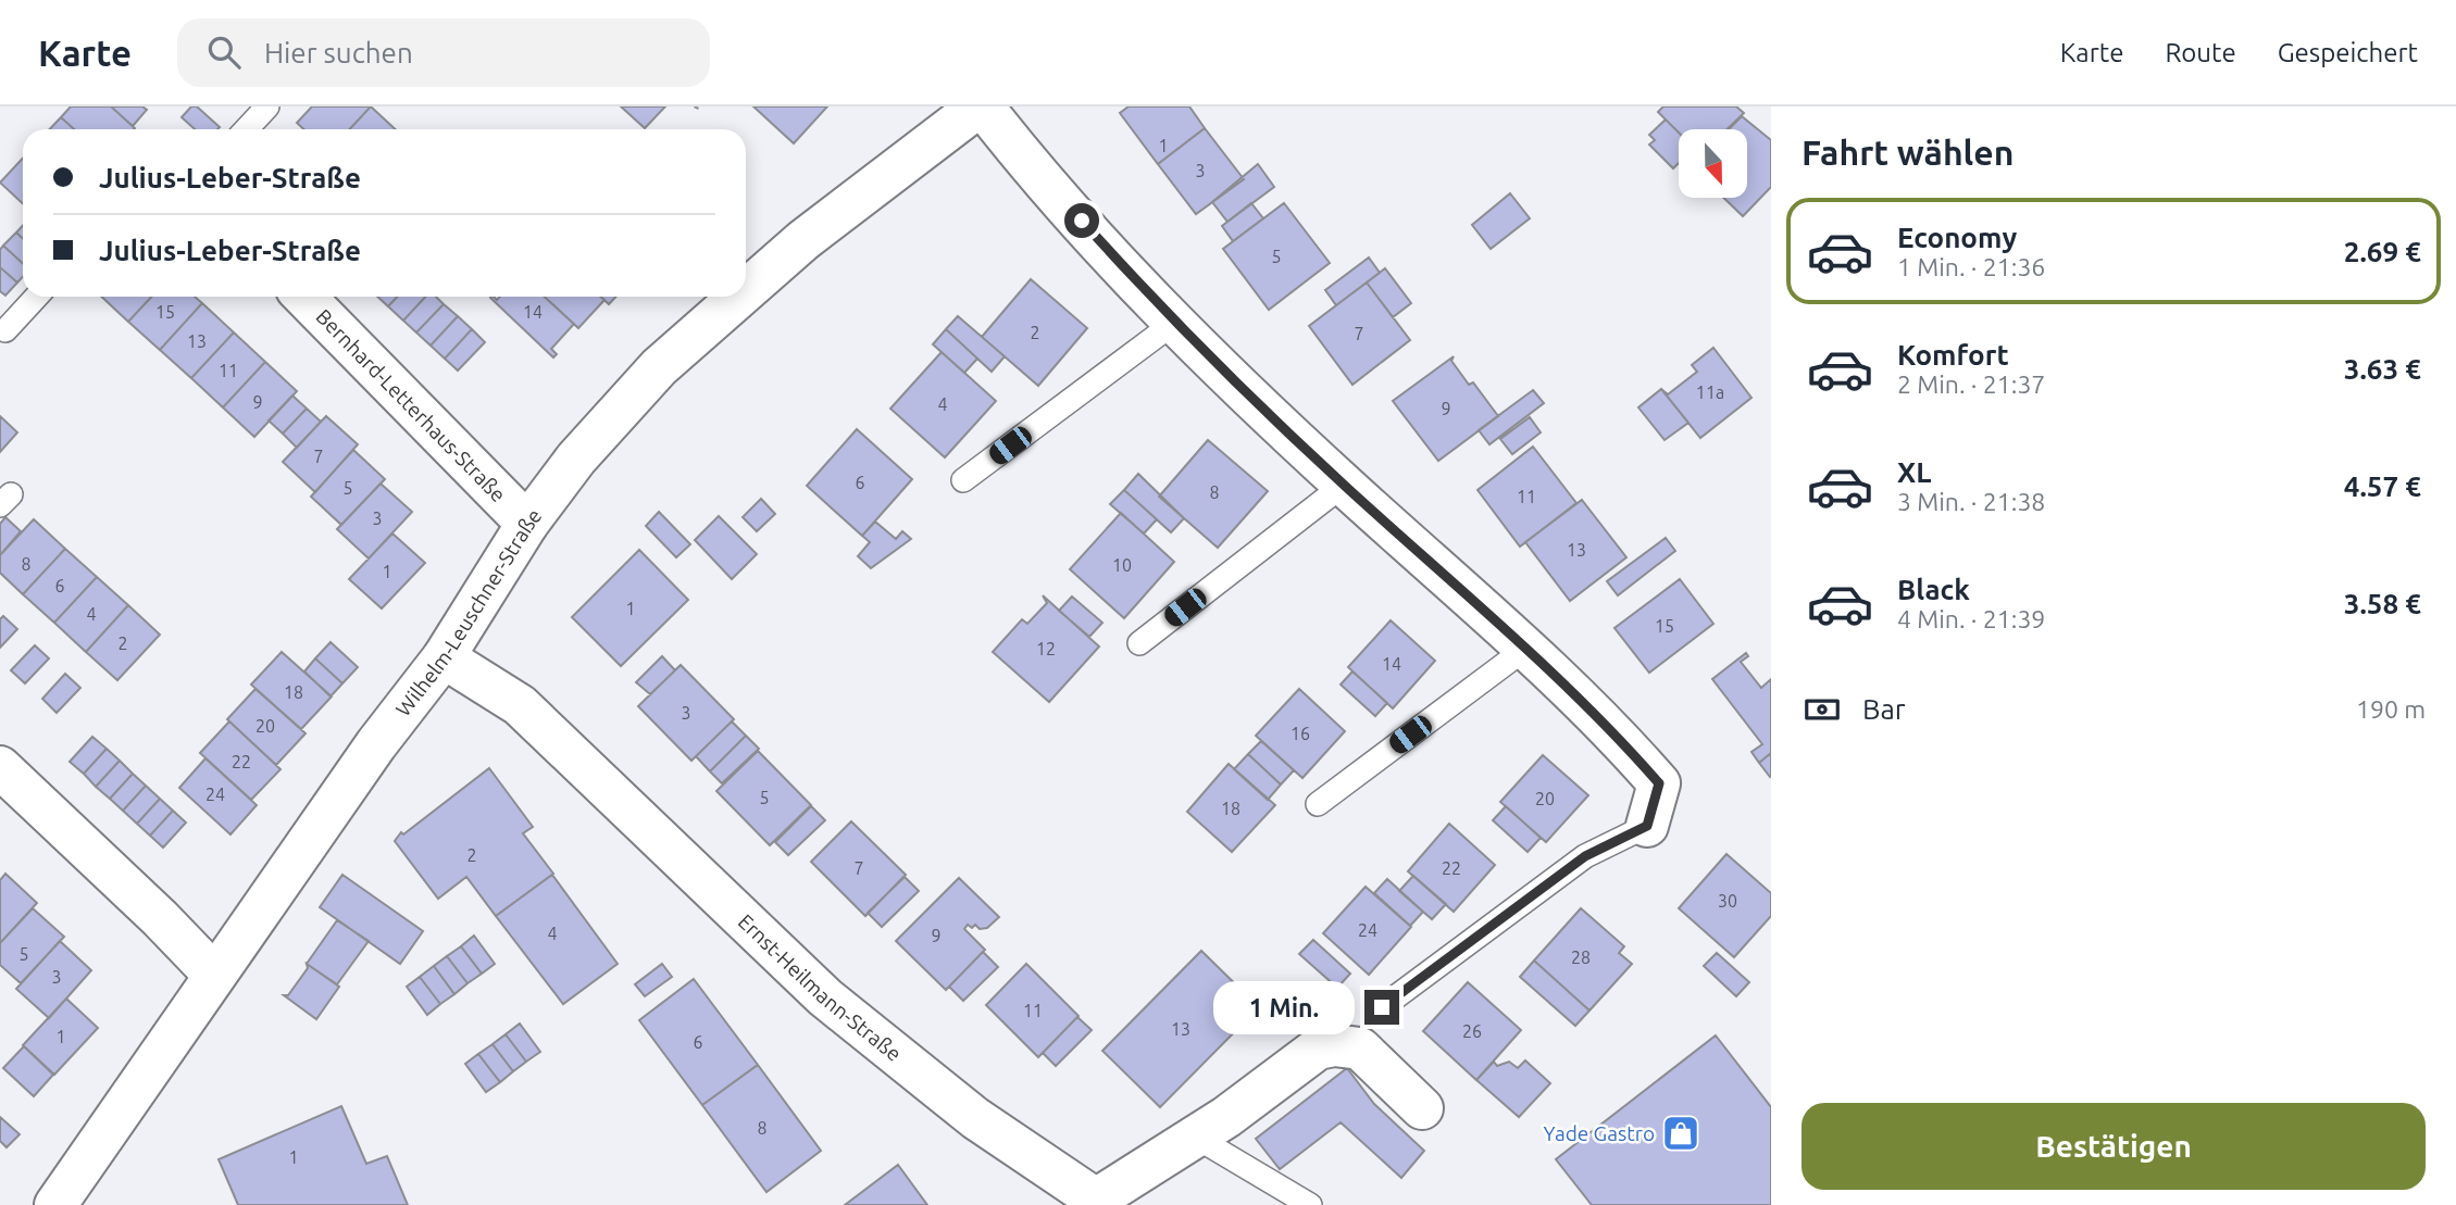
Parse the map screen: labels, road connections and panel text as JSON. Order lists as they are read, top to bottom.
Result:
{
  "streets": {
    "street": ["Bernhard-Letterhaus-Straße", "Wilhelm-Leuschner-Straße", "Ernst-Heilmann-Straße"]
  },
  "crossings": [
    ["Bernhard-Letterhaus-Straße", "Wilhelm-Leuschner-Straße"],
    ["Wilhelm-Leuschner-Straße", "Ernst-Heilmann-Straße"]
  ],
  "places": {
    "shop": ["Yade Gastro"]
  },
  "house_numbers": [
    "1",
    "3",
    "5",
    "15",
    "14",
    "2",
    "7",
    "13",
    "11",
    "11a",
    "9",
    "4",
    "9",
    "7",
    "6",
    "5",
    "8",
    "11",
    "3",
    "13",
    "8",
    "10",
    "1",
    "6",
    "1",
    "4",
    "15",
    "2",
    "12",
    "14",
    "18",
    "3",
    "20",
    "16",
    "22",
    "24",
    "5",
    "20",
    "18",
    "2",
    "7",
    "22",
    "30",
    "24",
    "4",
    "9",
    "5",
    "28",
    "3",
    "11",
    "13",
    "26",
    "1",
    "6",
    "8",
    "1"
  ],
  "north": "bottom",
  "page": {
    "header": "Karte",
    "search": "Hier suchen",
    "nav": ["Karte", "Route", "Gespeichert"],
    "heading": "Fahrt wählen",
    "banner": ["Julius-Leber-Straße", "Julius-Leber-Straße"],
    "list": [
      {
        "name": "Economy",
        "note": "1 Min. · 21:36",
        "value": "2.69 €"
      },
      {
        "name": "Komfort",
        "note": "2 Min. · 21:37",
        "value": "3.63 €"
      },
      {
        "name": "XL",
        "note": "3 Min. · 21:38",
        "value": "4.57 €"
      },
      {
        "name": "Black",
        "note": "4 Min. · 21:39",
        "value": "3.58 €"
      }
    ],
    "pay": ["Bar", "190 m"],
    "bubble": "1 Min.",
    "buttons": "Bestätigen"
  }
}
